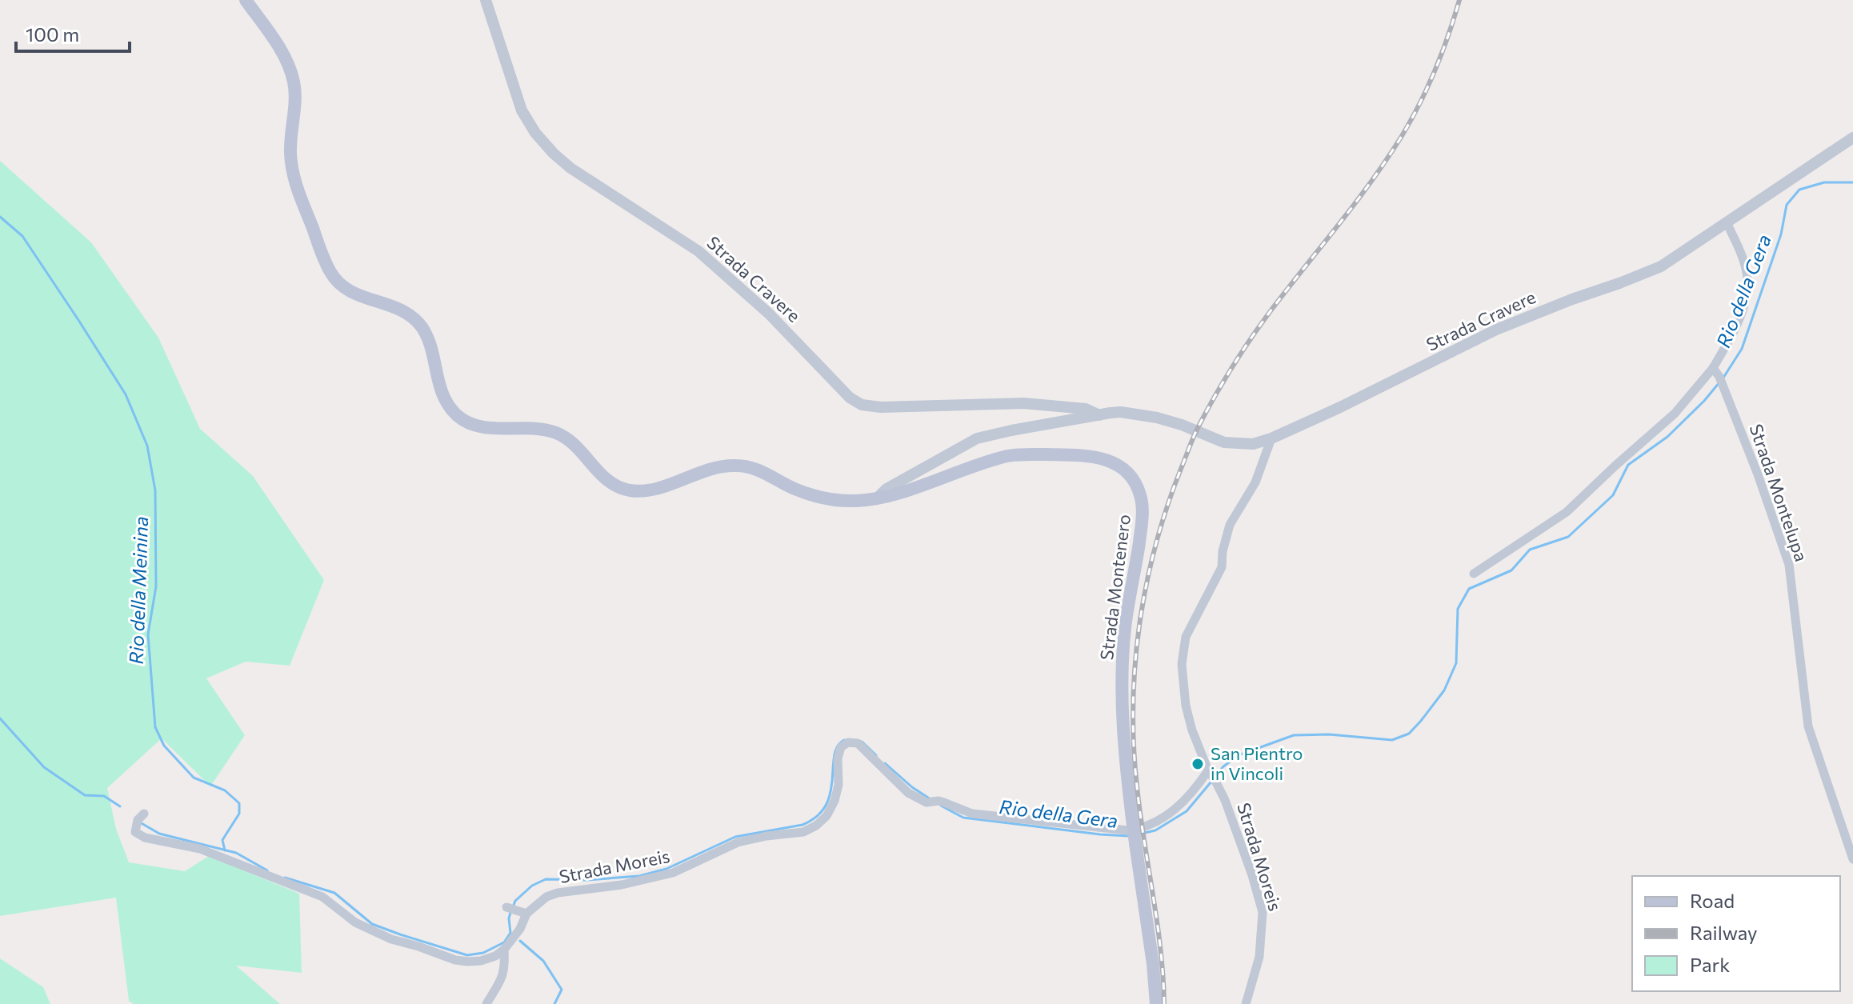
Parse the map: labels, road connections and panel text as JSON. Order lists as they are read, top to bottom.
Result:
{
  "streets": {
    "main road": ["Strada Montenero"],
    "street": ["Strada Cravere", "Strada Montelupa", "Strada Moreis"]
  },
  "crossings": [
    ["Strada Cravere", "Strada Montenero"],
    ["Strada Cravere", "Strada Moreis"]
  ],
  "water": ["Rio della Gera", "Rio della Meinina"],
  "places": ["San Pientro in Vincoli"],
  "legend": ["Road", "Railway", "Park"],
  "scale_bar": "100 m"
}
